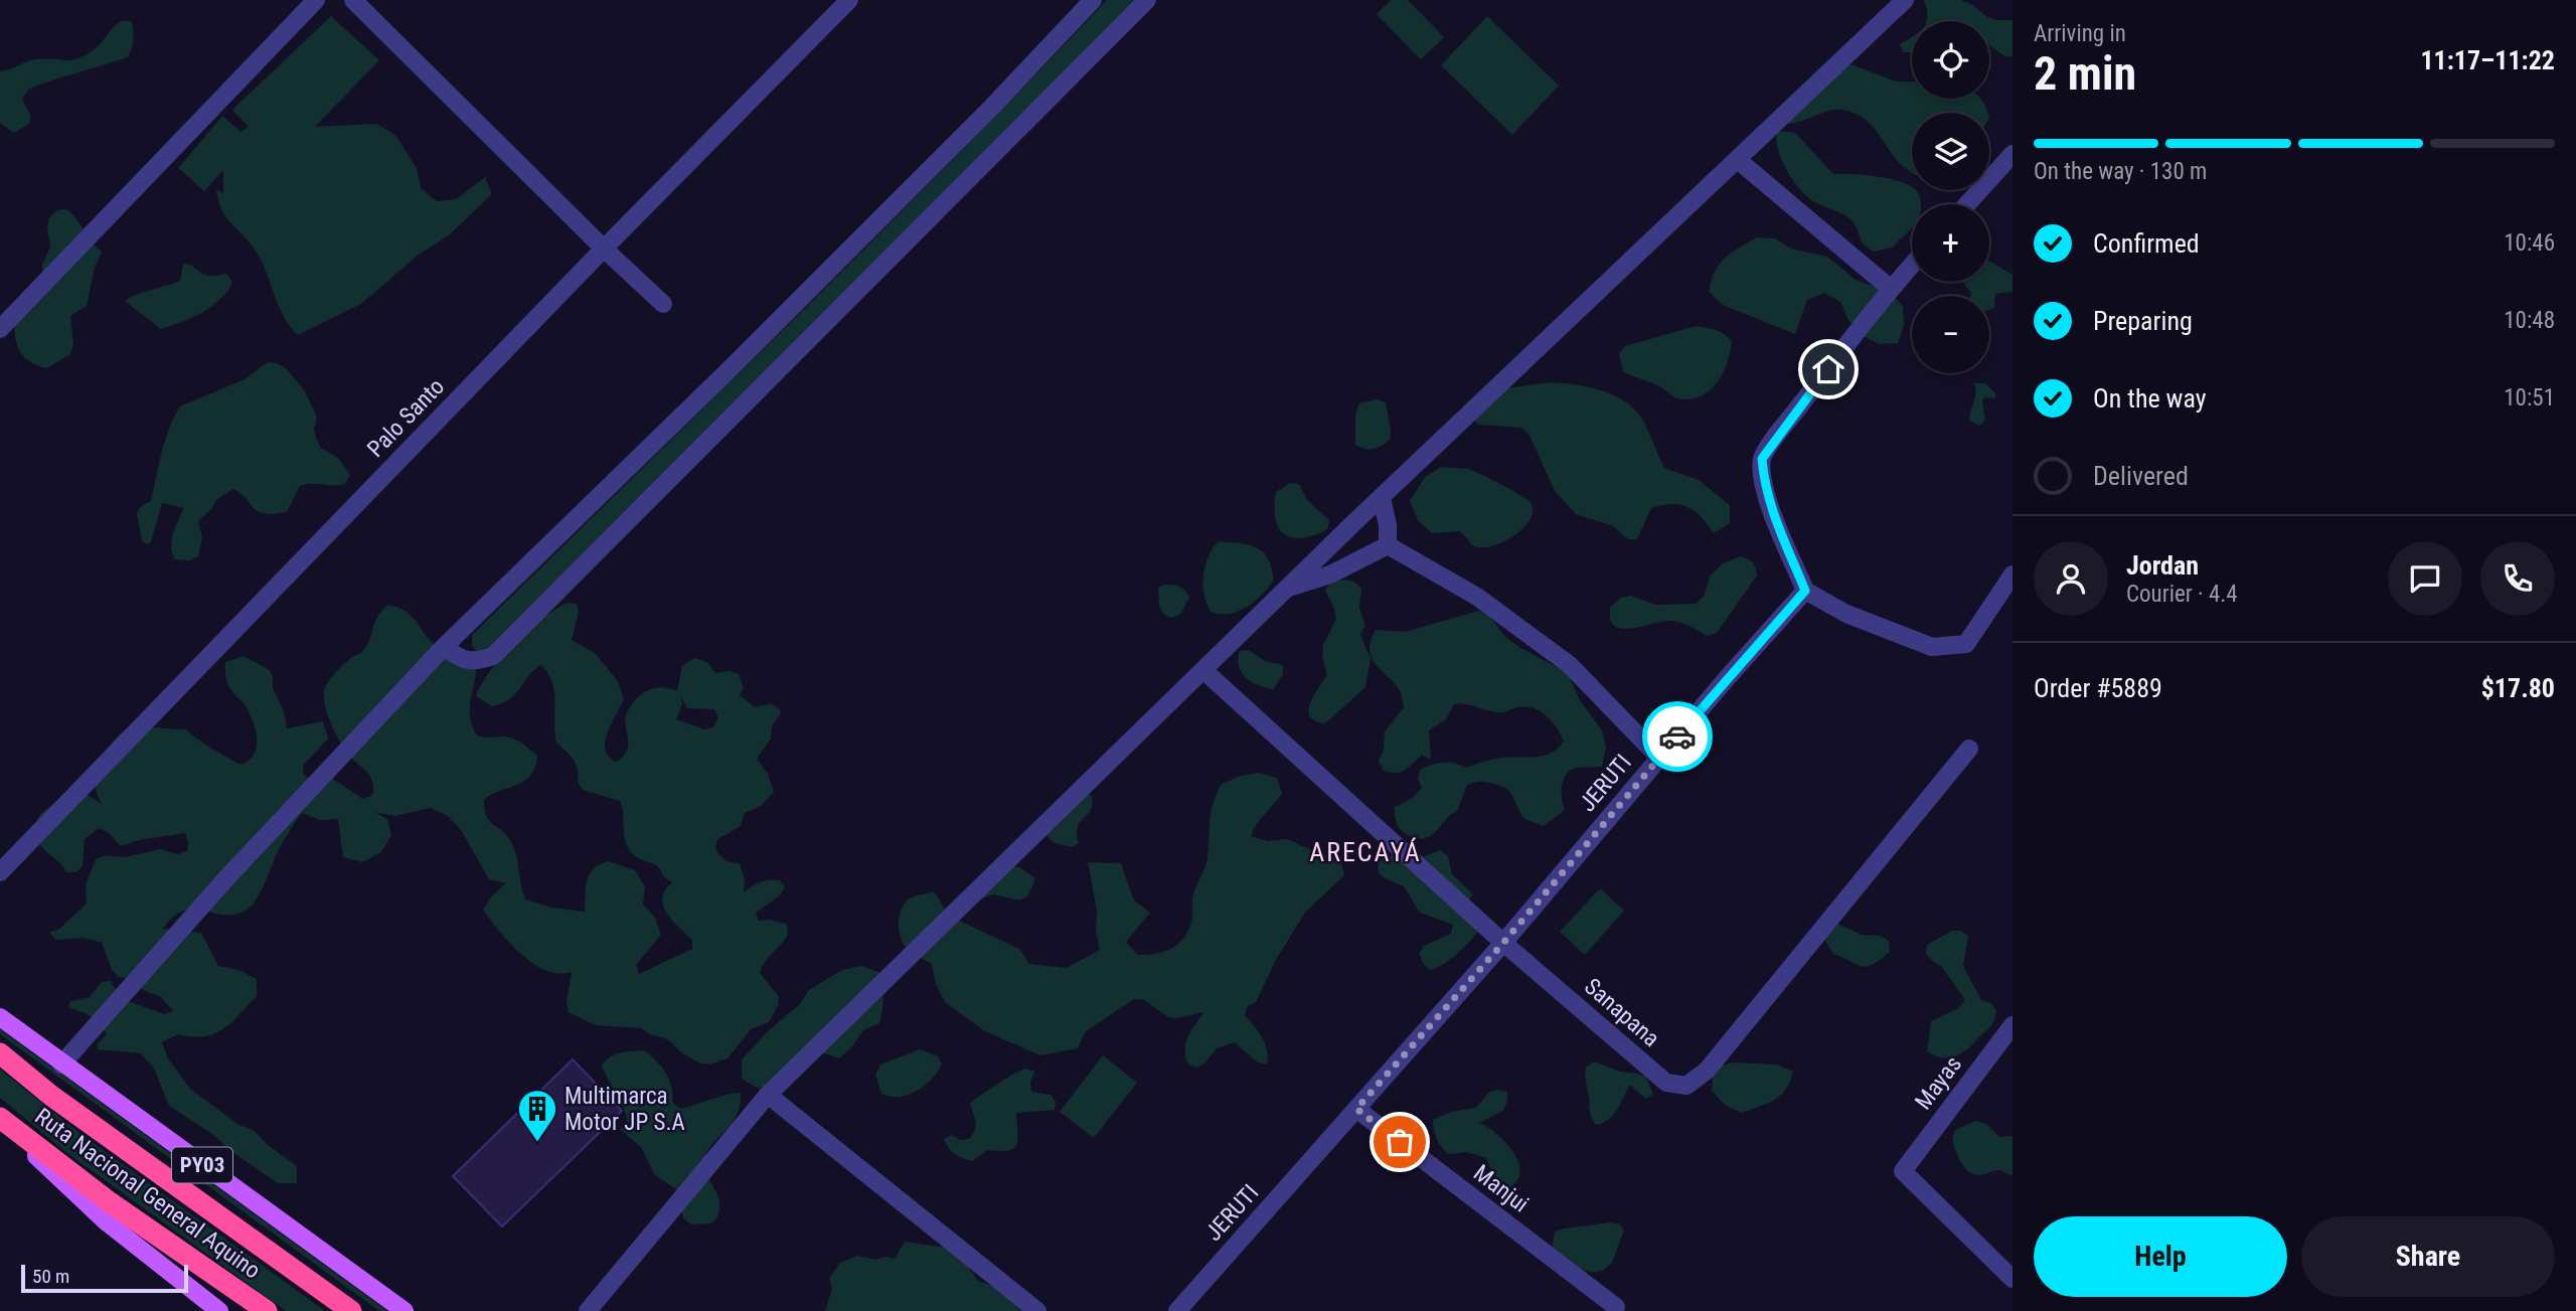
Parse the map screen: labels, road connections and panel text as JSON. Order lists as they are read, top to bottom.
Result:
{
  "streets": {
    "highway": ["PY03", "Ruta Nacional General Aquino"],
    "street": [
      "Palo Santo",
      "JERUTI",
      "Sanapana",
      "Mayas",
      "Manjui"
    ]
  },
  "crossings": [
    ["JERUTI", "Sanapana"],
    ["JERUTI", "Manjui"]
  ],
  "districts": ["ARECAYÁ"],
  "places": {
    "building": ["Multimarca Motor JP S.A"]
  },
  "scale_bar": "50 m",
  "page": {
    "heading": ["2 min", "Arriving in", "11:17–11:22"],
    "panel": [
      "Jordan",
      "Courier · 4.4",
      "Order #5889",
      "$17.80"
    ],
    "map_buttons": ["+", "−"],
    "bar": "On the way · 130 m",
    "list": [
      ["Confirmed", "10:46"],
      ["Preparing", "10:48"],
      ["On the way", "10:51"],
      "Delivered"
    ],
    "buttons": ["Help", "Share"],
    "scale": "50 m"
  }
}
